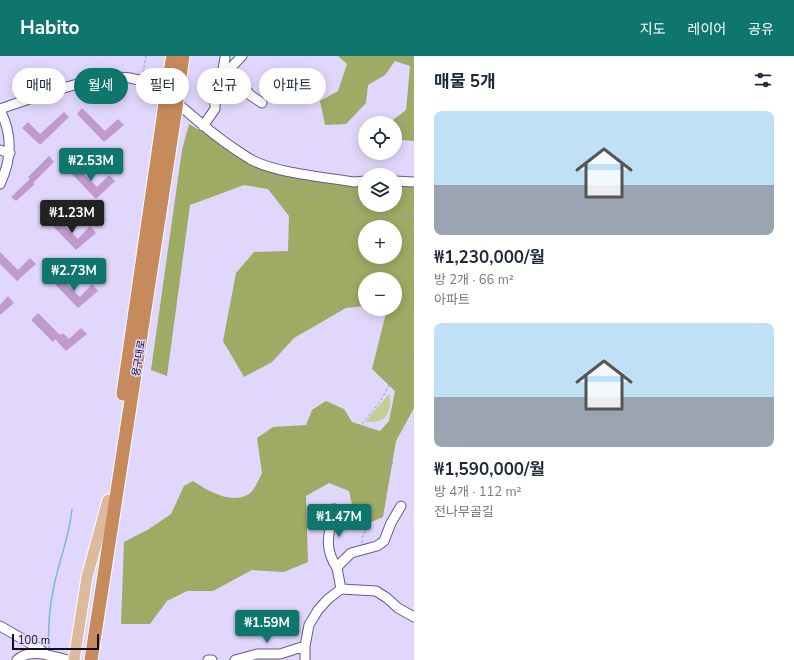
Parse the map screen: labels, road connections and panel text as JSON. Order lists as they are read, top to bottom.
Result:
{
  "streets": {
    "highway": ["용구대로"]
  },
  "scale_bar": "100 m",
  "page": {
    "header": "Habito",
    "nav": ["지도", "레이어", "공유"],
    "heading": "매물 5개",
    "chip": [
      "매매",
      "월세",
      "필터",
      "신규",
      "아파트"
    ],
    "list": [
      {
        "name": "₩1,230,000/월",
        "note": "방 2개 · 66 m² · 아파트"
      },
      {
        "name": "₩1,590,000/월",
        "note": "방 4개 · 112 m² · 전나무골길"
      }
    ],
    "map_buttons": ["+", "−"],
    "price": [
      "₩2.53M",
      "₩1.23M",
      "₩2.73M",
      "₩1.47M",
      "₩1.59M"
    ],
    "scale": "100 m"
  }
}
